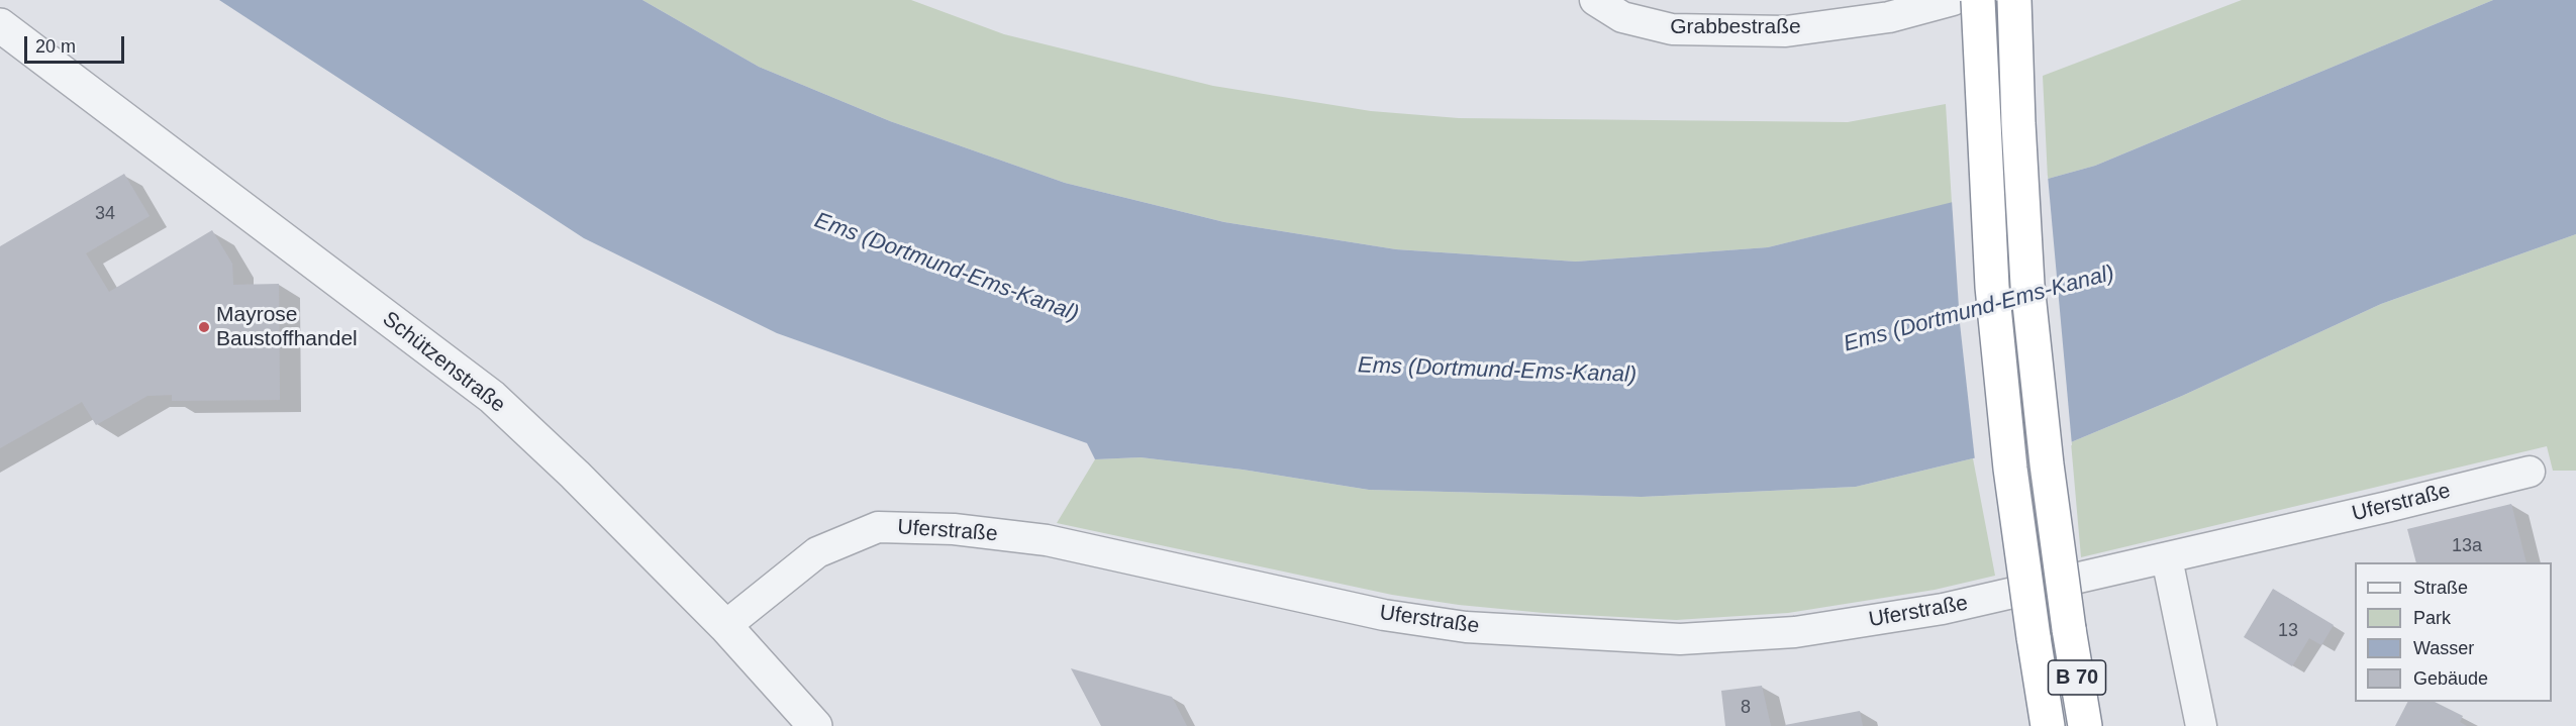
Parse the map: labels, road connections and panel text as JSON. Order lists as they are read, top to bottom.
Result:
{
  "streets": {
    "highway": ["B 70"],
    "street": ["Grabbestraße", "Schützenstraße", "Uferstraße"]
  },
  "crossings": [
    ["Schützenstraße", "Uferstraße"]
  ],
  "water": ["Ems (Dortmund-Ems-Kanal)"],
  "places": ["Mayrose Baustoffhandel"],
  "house_numbers": [
    "34",
    "13a",
    "13",
    "8"
  ],
  "legend": [
    "Straße",
    "Park",
    "Wasser",
    "Gebäude"
  ],
  "scale_bar": "20 m"
}
